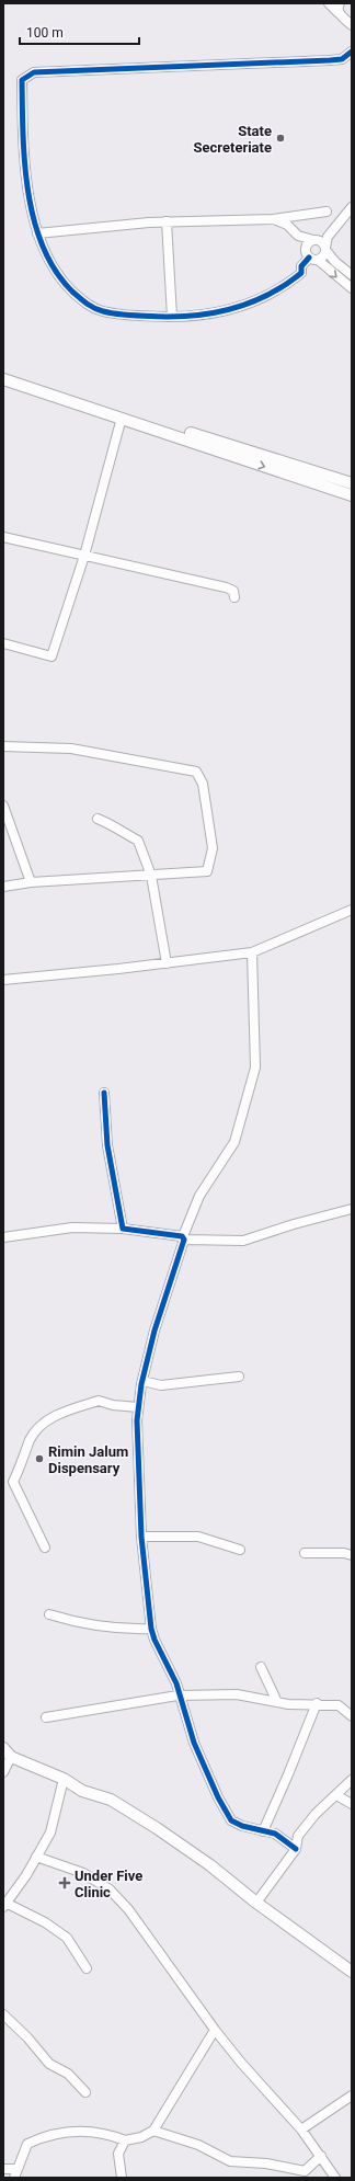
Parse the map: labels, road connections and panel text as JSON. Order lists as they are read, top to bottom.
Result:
{
  "places": {
    "other": ["State Secreteriate", "Rimin Jalum Dispensary"],
    "health": ["Under Five Clinic"]
  },
  "scale_bar": "100 m"
}
